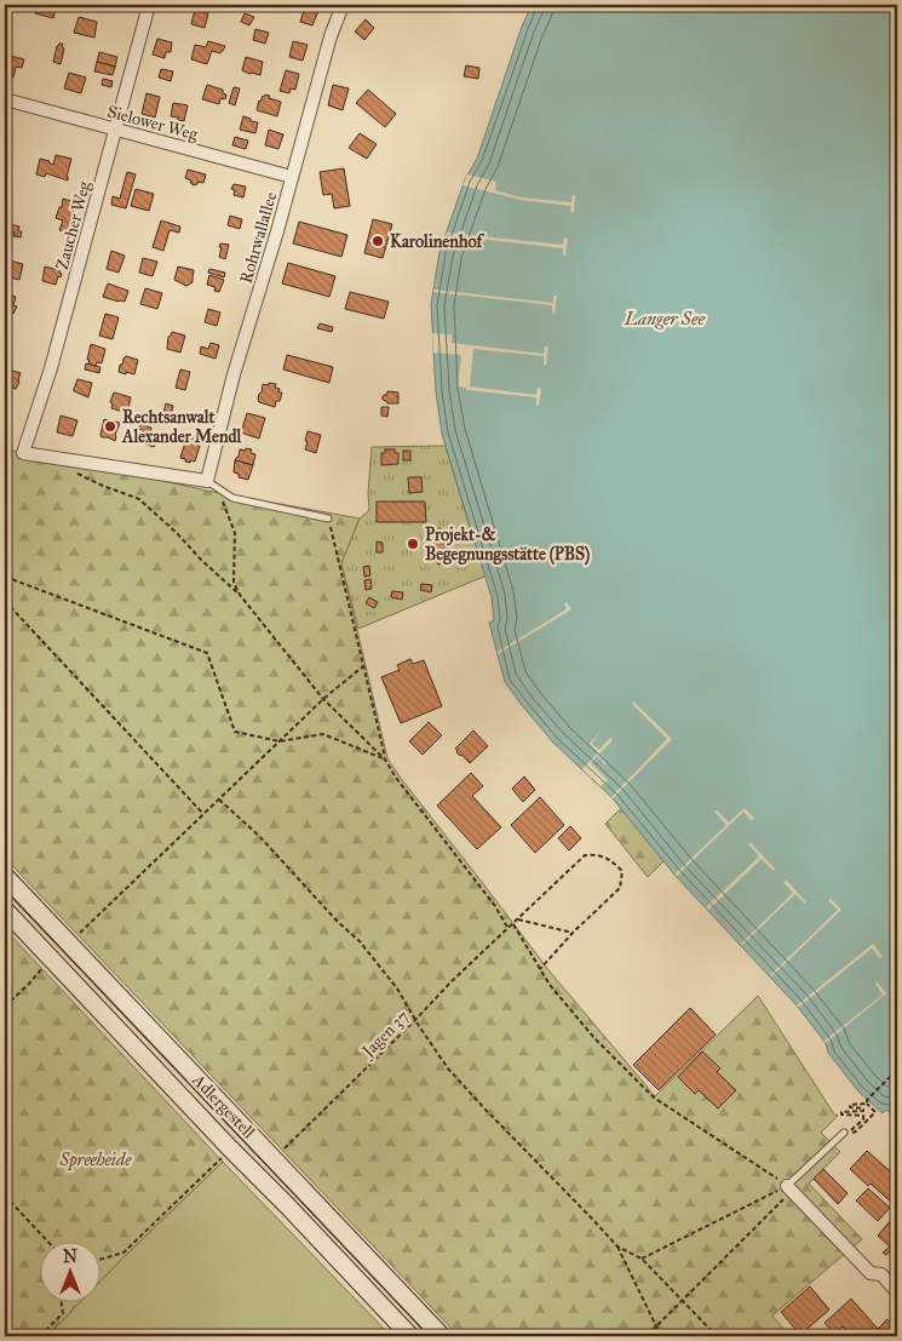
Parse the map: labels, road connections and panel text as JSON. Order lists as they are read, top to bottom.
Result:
{
  "streets": {
    "main road": ["Adlergestell"],
    "street": ["Sielower Weg", "Zaucher Weg", "Rohrwallallee"],
    "path": ["Jagen 37"]
  },
  "crossings": [
    ["Sielower Weg", "Zaucher Weg"],
    ["Sielower Weg", "Rohrwallallee"],
    ["Jagen 37", "Adlergestell"]
  ],
  "water": ["Langer See"],
  "parks": ["Spreeheide"],
  "places": ["Karolinenhof", "Rechtsanwalt Alexander Mendl", "Projekt-& Begegnungsstätte (PBS)"],
  "north": "top"
}
